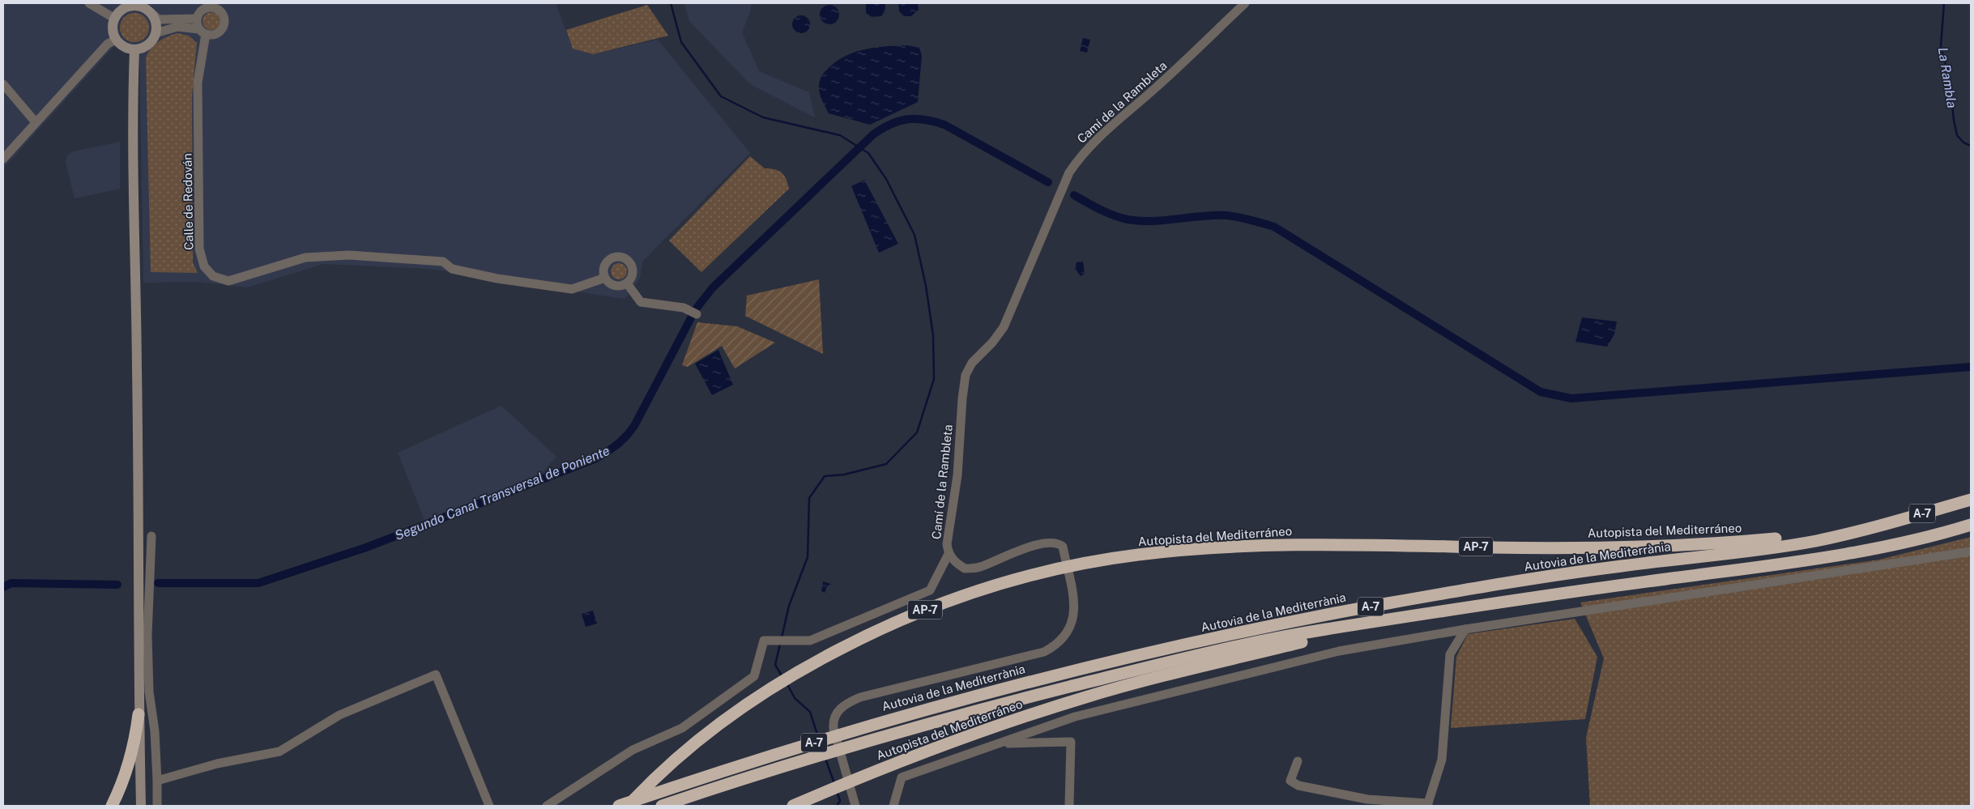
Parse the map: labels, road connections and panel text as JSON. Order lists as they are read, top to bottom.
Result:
{
  "streets": {
    "highway": [
      "A-7",
      "Autopista del Mediterráneo",
      "AP-7",
      "Autovia de la Mediterrània"
    ],
    "street": ["Camí de la Rambleta", "Calle de Redován"]
  },
  "crossings": [
    ["A-7", "Autopista del Mediterráneo"],
    ["Autopista del Mediterráneo", "Autovia de la Mediterrània"]
  ],
  "water": ["La Rambla", "Segundo Canal Transversal de Poniente"]
}
